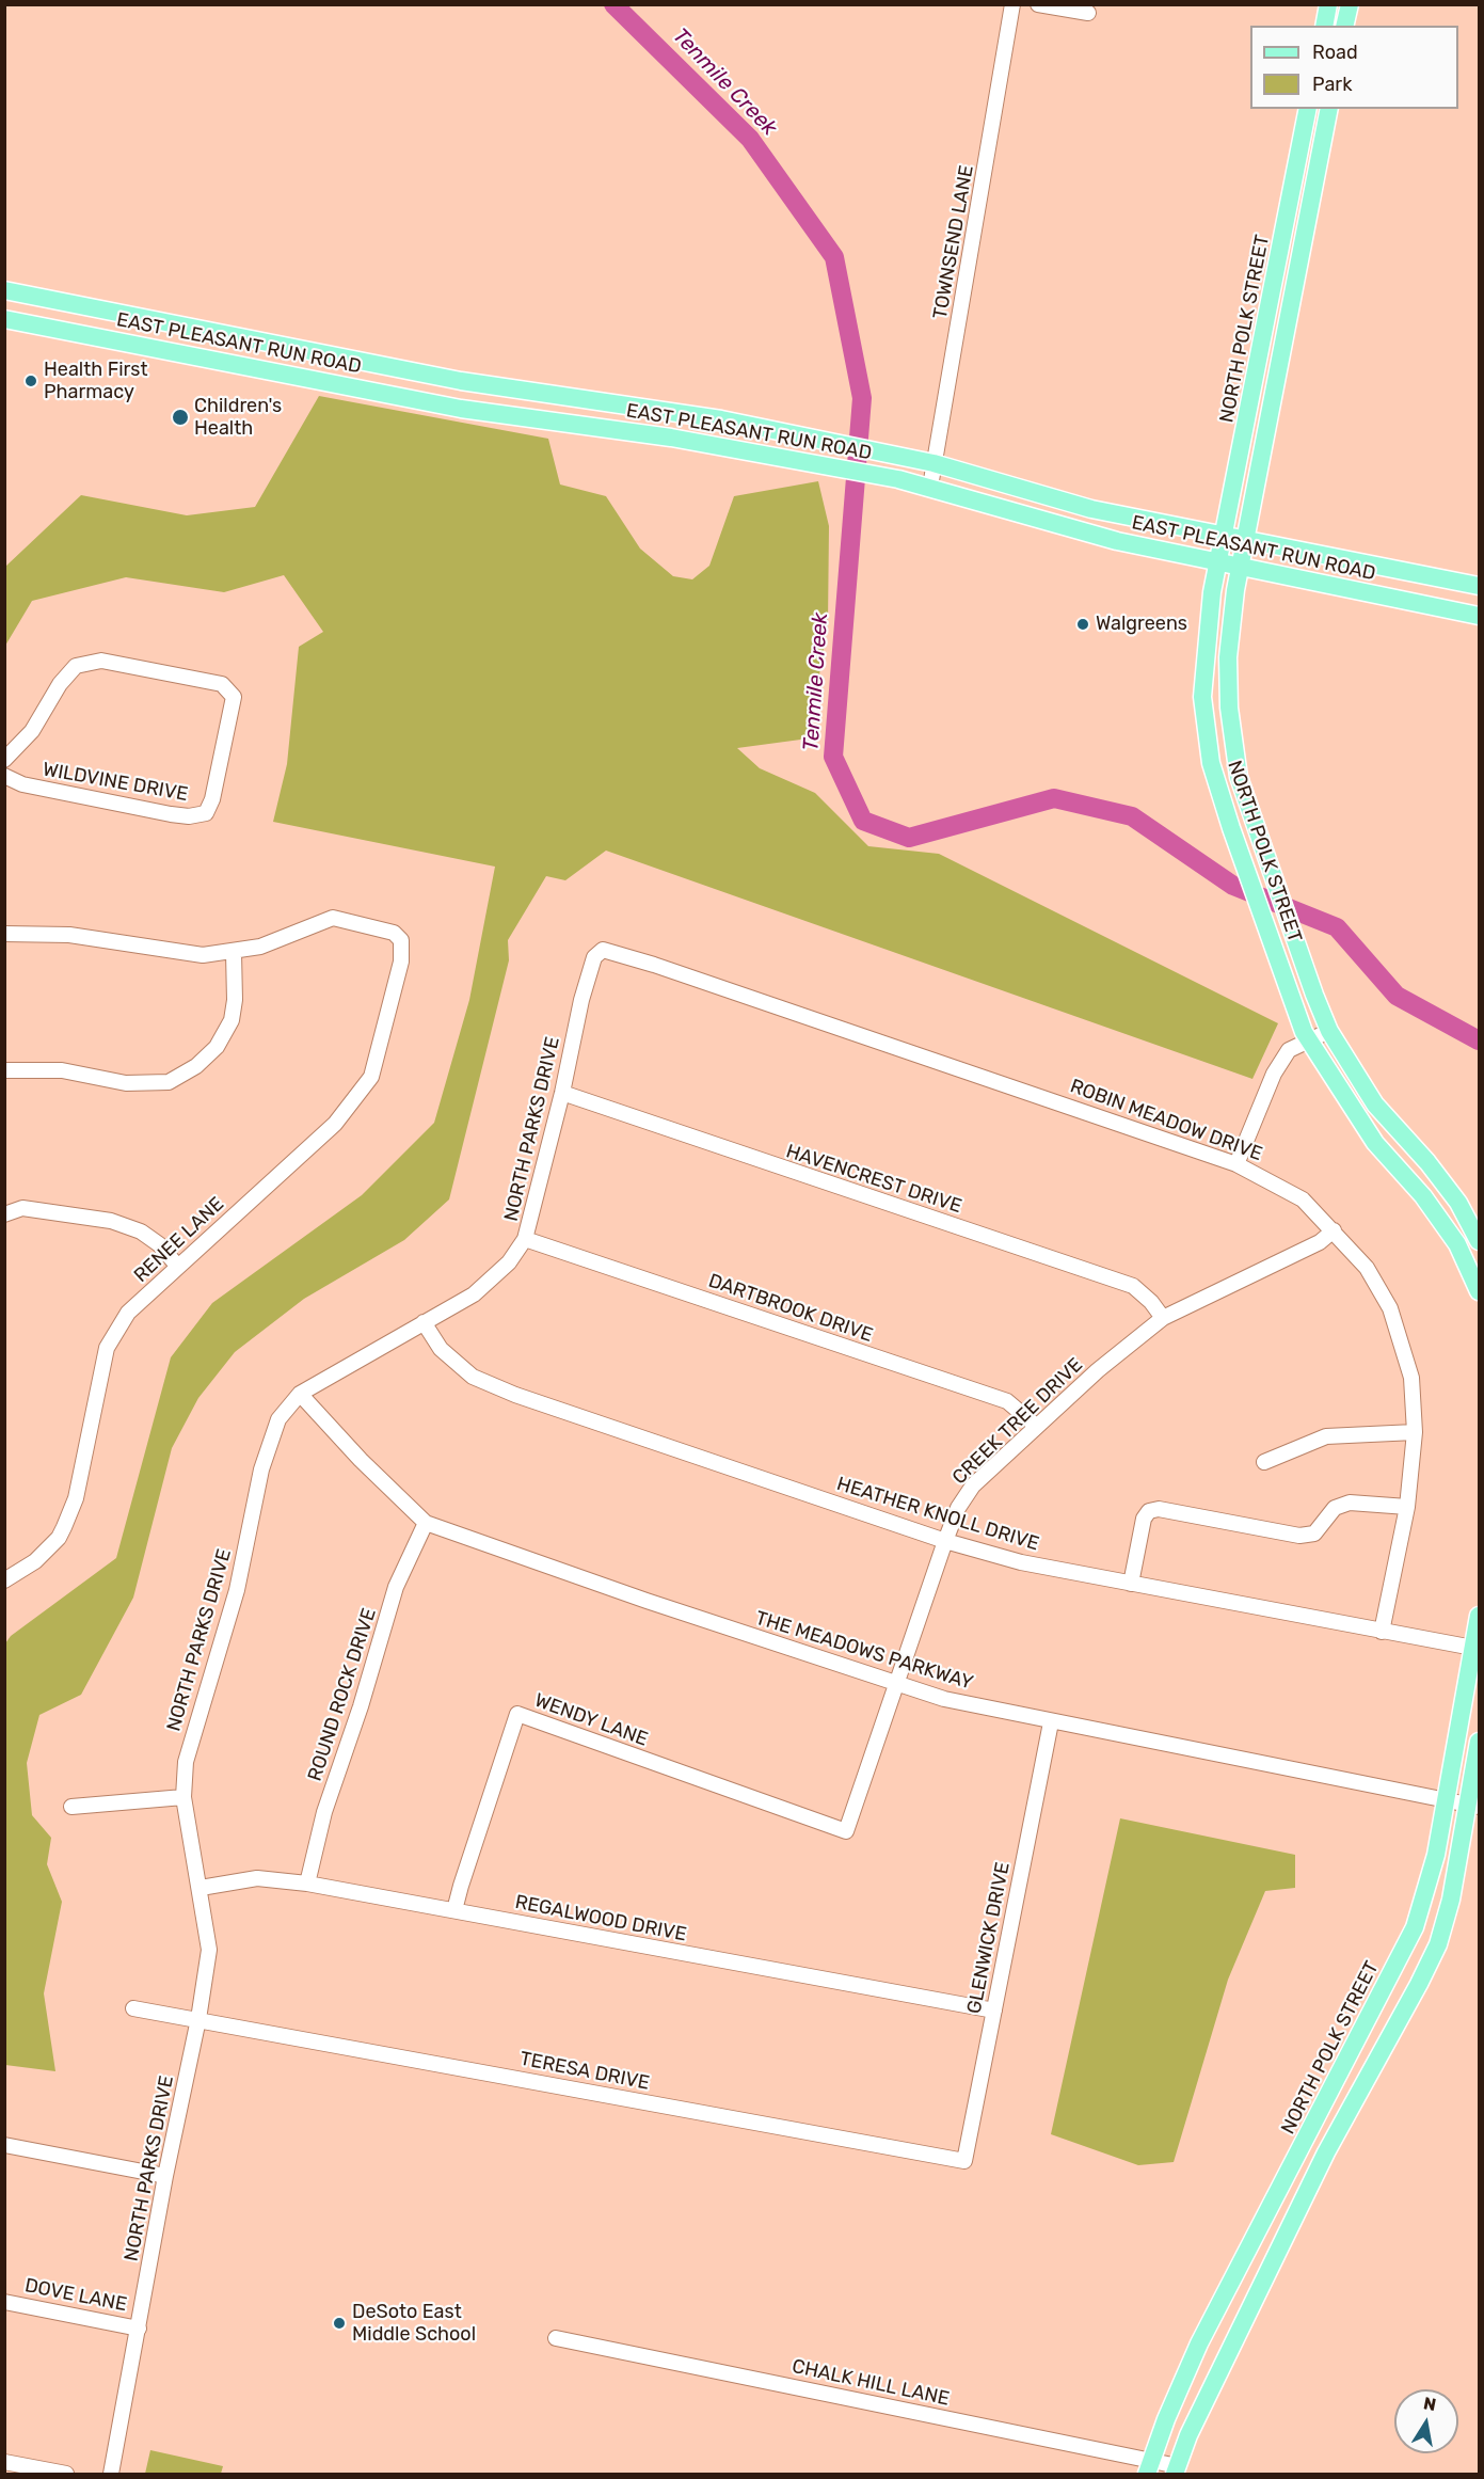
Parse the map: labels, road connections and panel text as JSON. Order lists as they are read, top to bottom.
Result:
{
  "streets": {
    "main road": ["NORTH POLK STREET", "EAST PLEASANT RUN ROAD"],
    "street": [
      "TOWNSEND LANE",
      "WILDVINE DRIVE",
      "ROBIN MEADOW DRIVE",
      "NORTH PARKS DRIVE",
      "HAVENCREST DRIVE",
      "RENEE LANE",
      "DARTBROOK DRIVE",
      "CREEK TREE DRIVE",
      "HEATHER KNOLL DRIVE",
      "THE MEADOWS PARKWAY",
      "ROUND ROCK DRIVE",
      "WENDY LANE",
      "REGALWOOD DRIVE",
      "GLENWICK DRIVE",
      "TERESA DRIVE",
      "DOVE LANE",
      "CHALK HILL LANE"
    ]
  },
  "crossings": [
    ["TOWNSEND LANE", "EAST PLEASANT RUN ROAD"],
    ["NORTH POLK STREET", "EAST PLEASANT RUN ROAD"],
    ["NORTH POLK STREET", "HEATHER KNOLL DRIVE"],
    ["NORTH POLK STREET", "THE MEADOWS PARKWAY"],
    ["NORTH POLK STREET", "CHALK HILL LANE"],
    ["ROBIN MEADOW DRIVE", "NORTH PARKS DRIVE"],
    ["ROBIN MEADOW DRIVE", "CREEK TREE DRIVE"],
    ["ROBIN MEADOW DRIVE", "HEATHER KNOLL DRIVE"],
    ["NORTH PARKS DRIVE", "HAVENCREST DRIVE"],
    ["NORTH PARKS DRIVE", "DARTBROOK DRIVE"],
    ["NORTH PARKS DRIVE", "HEATHER KNOLL DRIVE"],
    ["NORTH PARKS DRIVE", "THE MEADOWS PARKWAY"],
    ["NORTH PARKS DRIVE", "REGALWOOD DRIVE"],
    ["NORTH PARKS DRIVE", "TERESA DRIVE"],
    ["NORTH PARKS DRIVE", "DOVE LANE"],
    ["HAVENCREST DRIVE", "CREEK TREE DRIVE"],
    ["DARTBROOK DRIVE", "CREEK TREE DRIVE"],
    ["CREEK TREE DRIVE", "HEATHER KNOLL DRIVE"],
    ["CREEK TREE DRIVE", "THE MEADOWS PARKWAY"],
    ["CREEK TREE DRIVE", "WENDY LANE"],
    ["THE MEADOWS PARKWAY", "ROUND ROCK DRIVE"],
    ["THE MEADOWS PARKWAY", "GLENWICK DRIVE"],
    ["ROUND ROCK DRIVE", "REGALWOOD DRIVE"],
    ["WENDY LANE", "REGALWOOD DRIVE"],
    ["REGALWOOD DRIVE", "GLENWICK DRIVE"],
    ["GLENWICK DRIVE", "TERESA DRIVE"]
  ],
  "water": ["Tenmile Creek"],
  "places": [
    "Health First Pharmacy",
    "Children's Health",
    "Walgreens",
    "DeSoto East Middle School"
  ],
  "legend": ["Road", "Park"],
  "north": "top"
}
